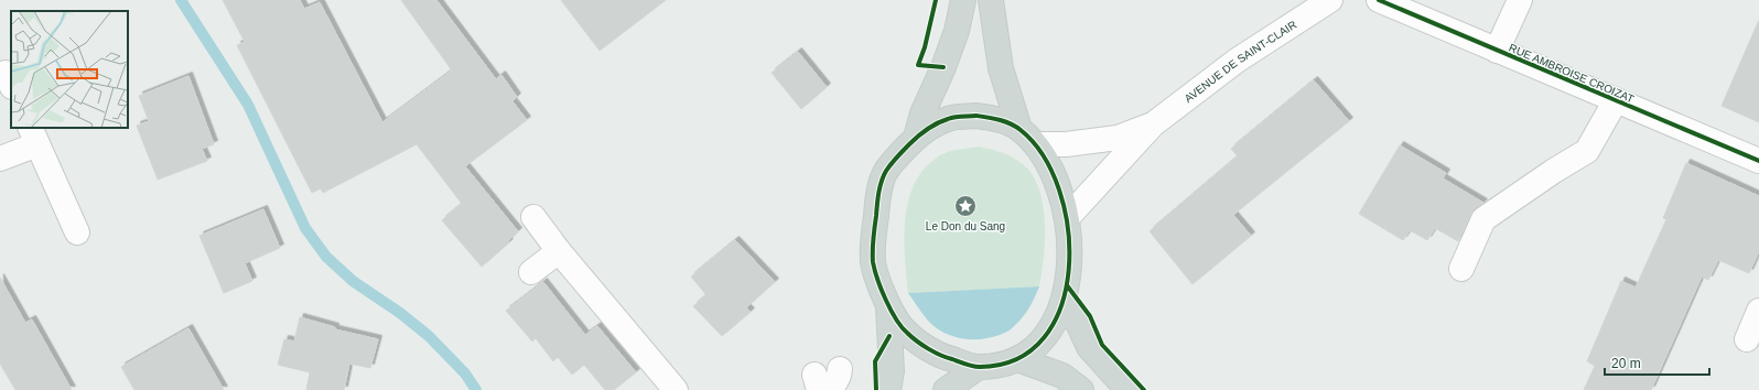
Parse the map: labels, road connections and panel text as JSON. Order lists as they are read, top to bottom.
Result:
{
  "streets": {
    "street": ["AVENUE DE SAINT-CLAIR", "RUE AMBROISE CROIZAT"]
  },
  "places": {
    "place": ["Le Don du Sang"]
  },
  "scale_bar": "20 m"
}
